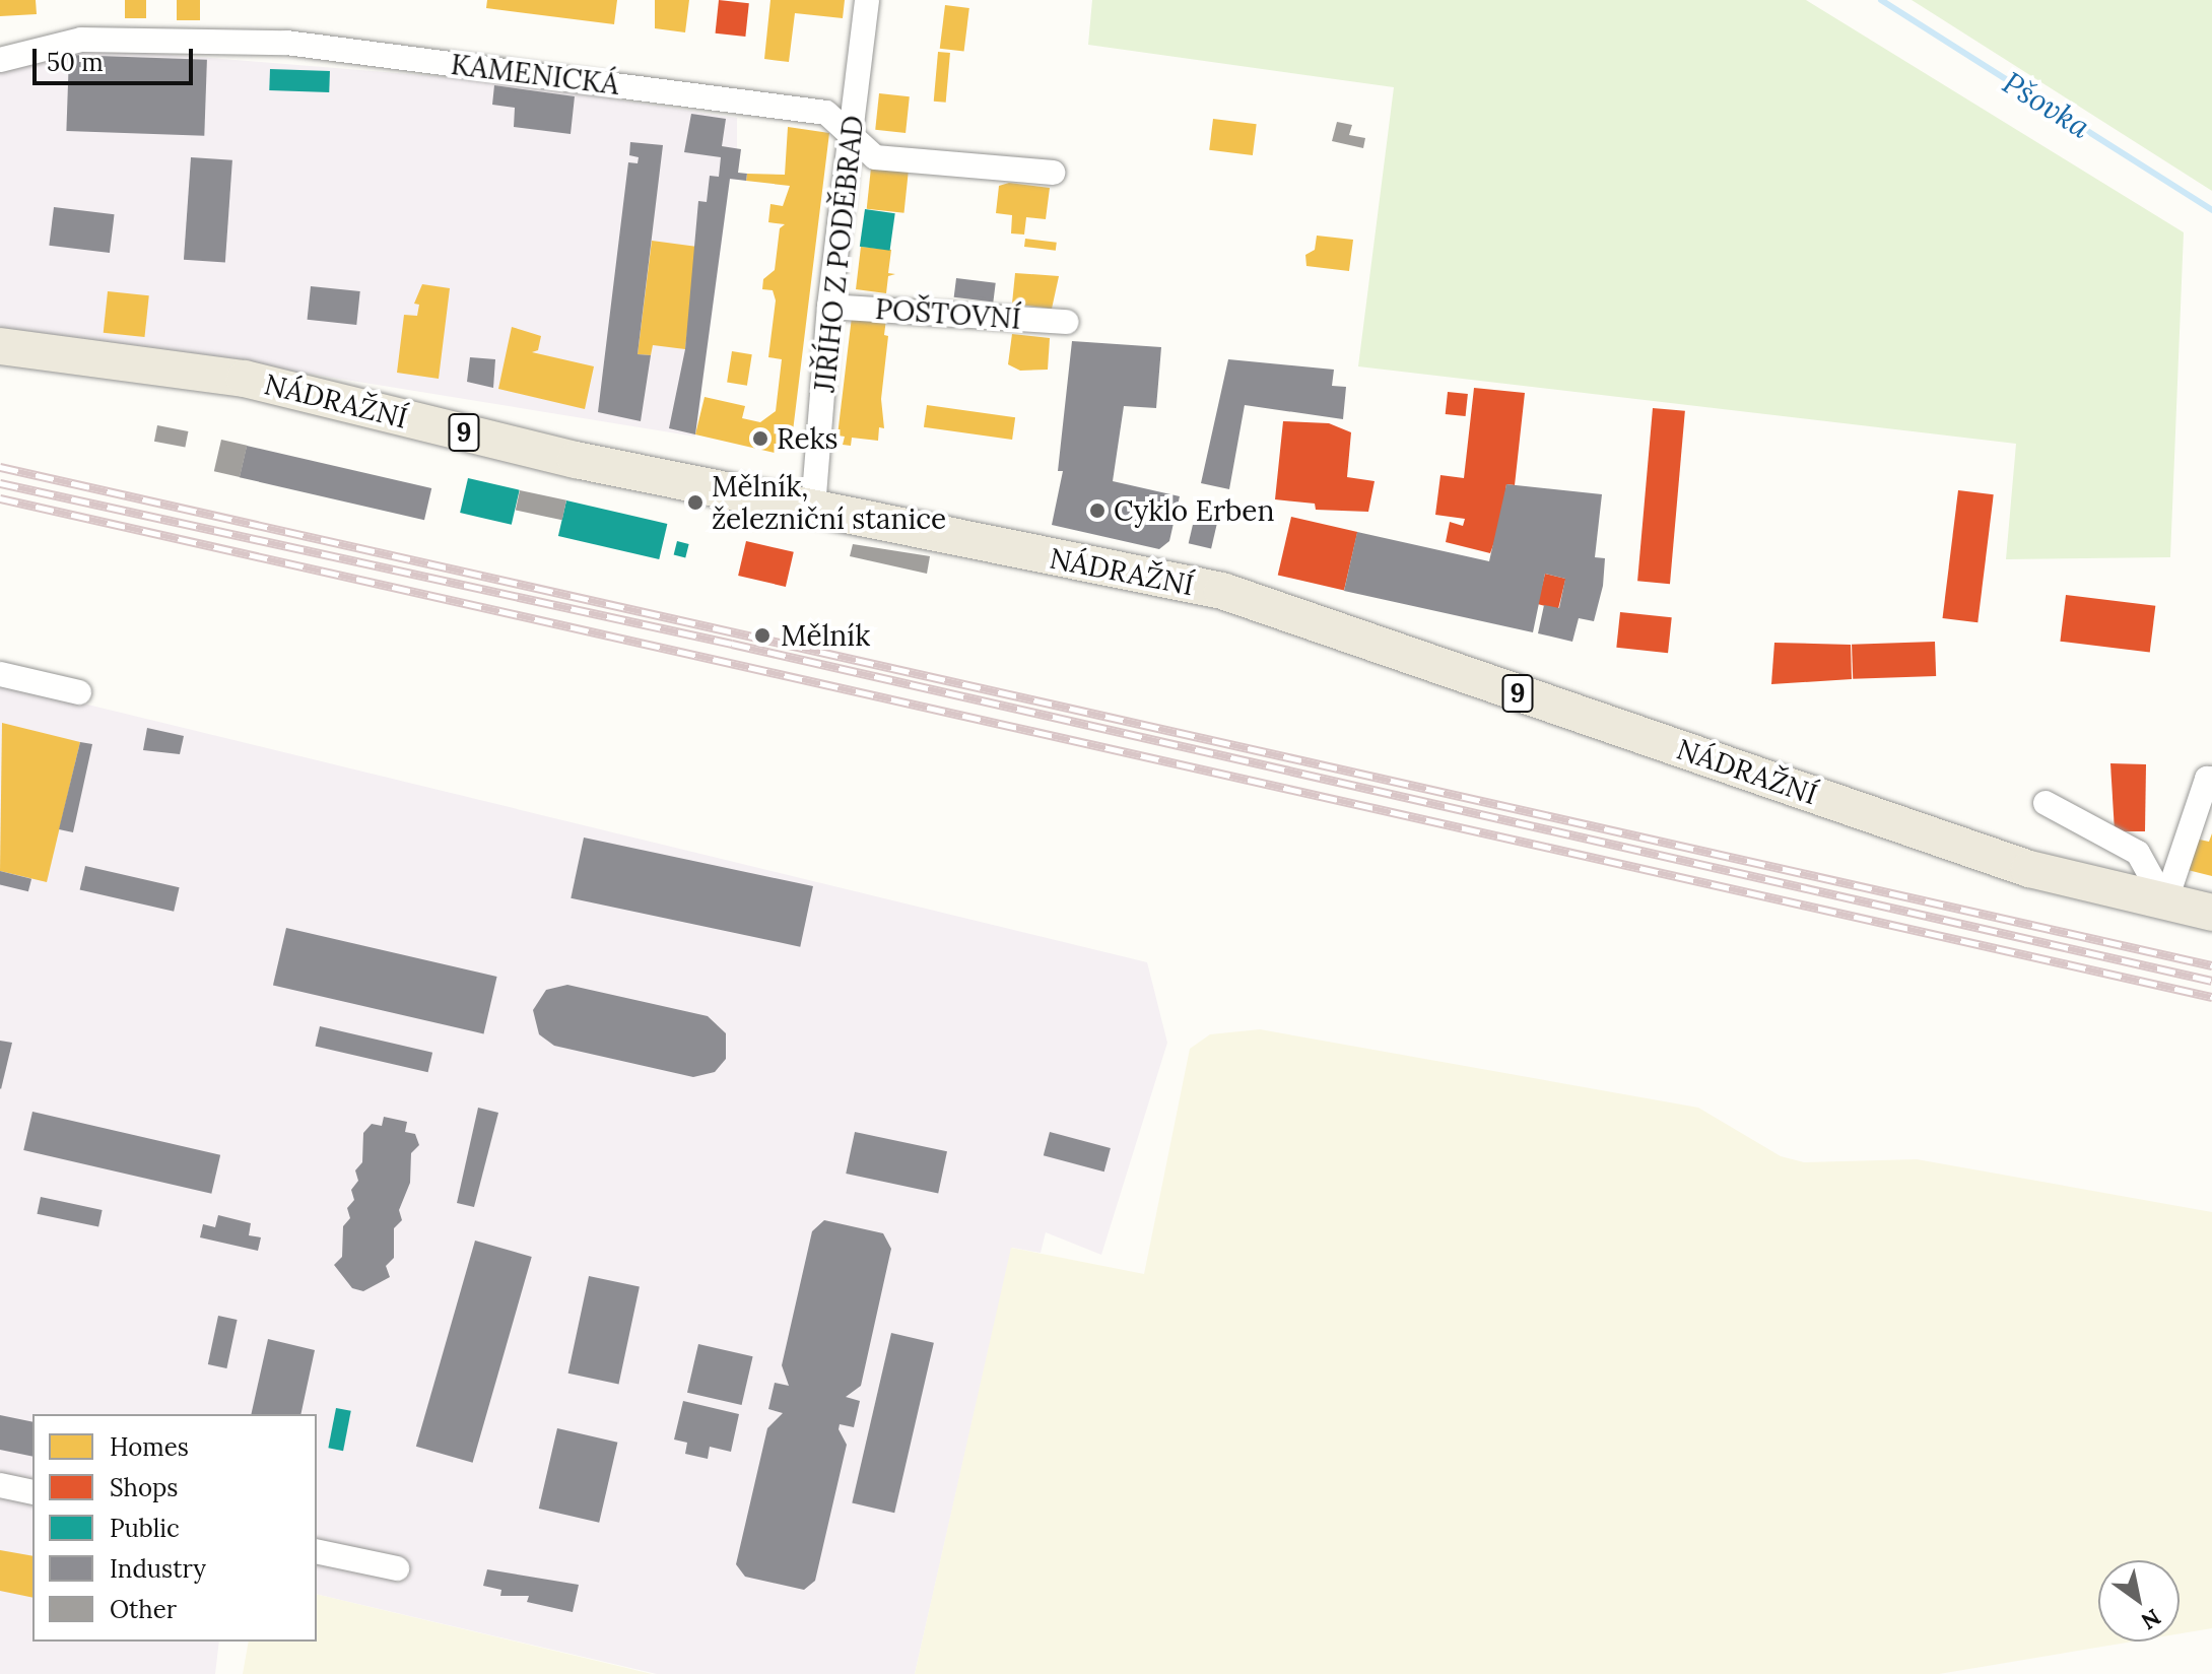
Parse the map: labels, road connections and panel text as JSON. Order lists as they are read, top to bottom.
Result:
{
  "streets": {
    "main road": ["NÁDRAŽNÍ", "9"],
    "street": ["KAMENICKÁ", "JIŘÍHO Z PODĚBRAD", "POŠTOVNÍ"]
  },
  "crossings": [
    ["KAMENICKÁ", "JIŘÍHO Z PODĚBRAD"],
    ["JIŘÍHO Z PODĚBRAD", "POŠTOVNÍ"],
    ["JIŘÍHO Z PODĚBRAD", "NÁDRAŽNÍ"]
  ],
  "water": ["Pšovka"],
  "places": [
    "Reks",
    "Mělník, železniční stanice",
    "Cyklo Erben",
    "Mělník"
  ],
  "legend": [
    "Homes",
    "Shops",
    "Public",
    "Industry",
    "Other"
  ],
  "scale_bar": "50 m",
  "north": "bottom right"
}
